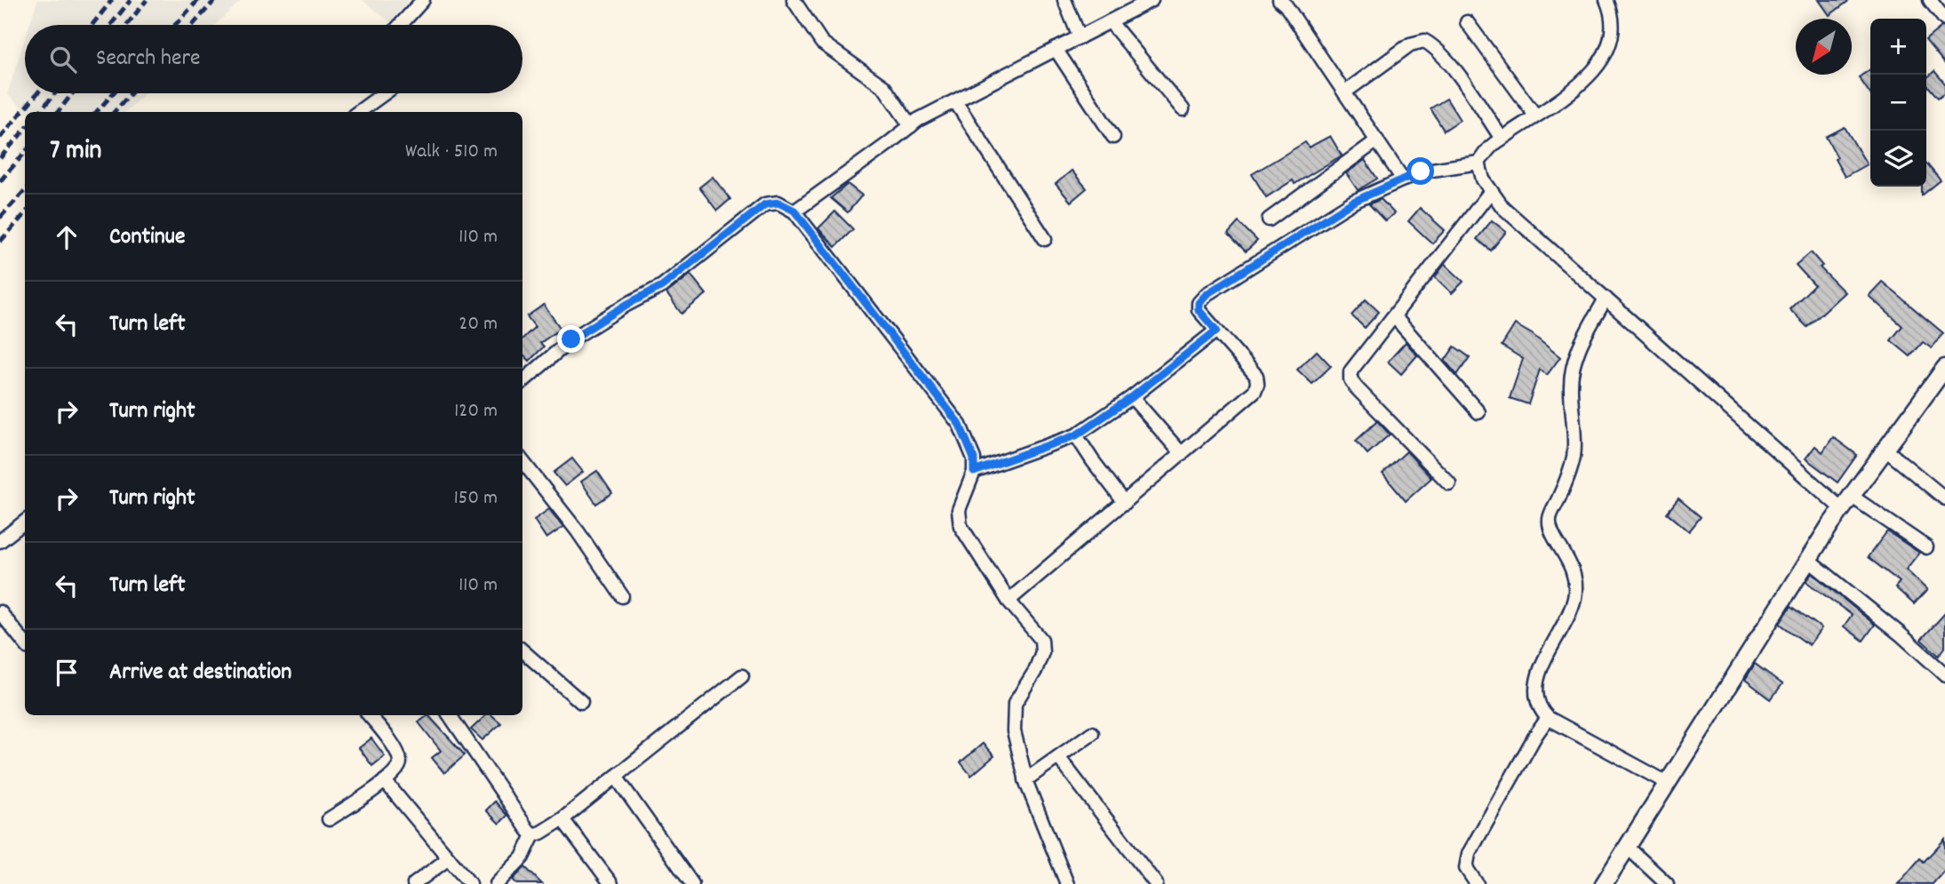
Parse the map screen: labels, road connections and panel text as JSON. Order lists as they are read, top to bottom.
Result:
{
  "north": "bottom left",
  "page": {
    "map_buttons": ["+", "−"],
    "search": "Search here",
    "heading": ["7 min", "Walk · 510 m"],
    "list": [
      ["Continue", "110 m"],
      ["Turn left", "20 m"],
      ["Turn right", "120 m"],
      ["Turn right", "150 m"],
      ["Turn left", "110 m"],
      "Arrive at destination"
    ]
  }
}
